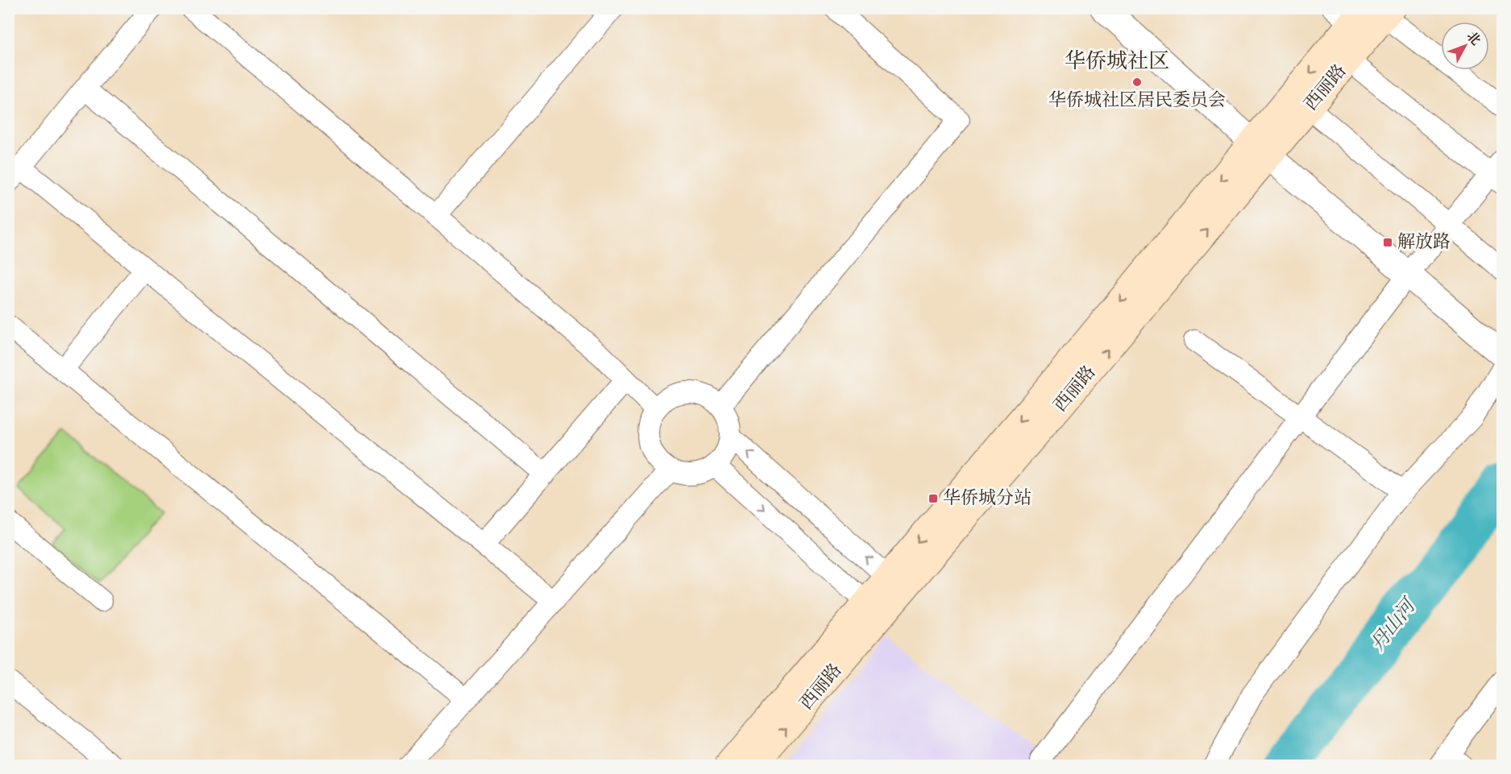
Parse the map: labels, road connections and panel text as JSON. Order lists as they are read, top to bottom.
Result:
{
  "streets": {
    "main road": ["西丽路"]
  },
  "districts": ["华侨城社区"],
  "water": ["丹山河"],
  "places": {
    "other": ["华侨城社区居民委员会"],
    "transit": ["解放路", "华侨城分站"]
  },
  "north": "top right"
}
